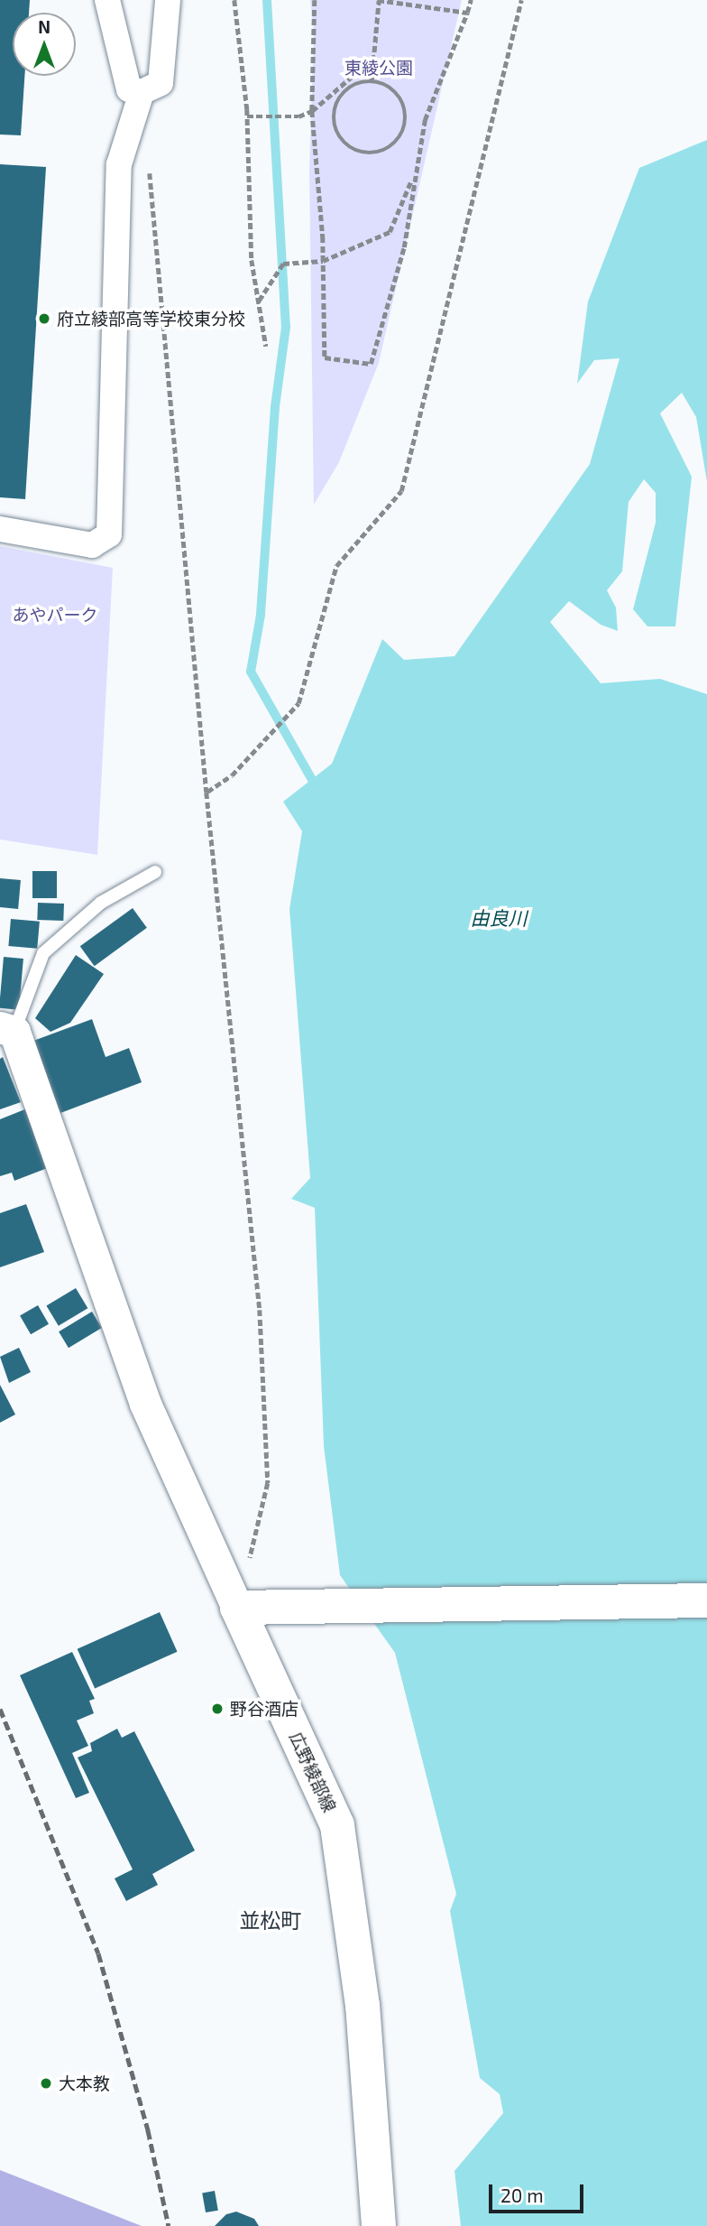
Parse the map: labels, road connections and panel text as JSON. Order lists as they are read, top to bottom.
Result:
{
  "streets": {
    "main road": ["広野綾部線"]
  },
  "districts": ["並松町"],
  "water": ["由良川"],
  "parks": ["東綾公園", "あやパーク"],
  "places": ["府立綾部高等学校東分校", "野谷酒店", "大本教"],
  "scale_bar": "20 m",
  "north": "top"
}
